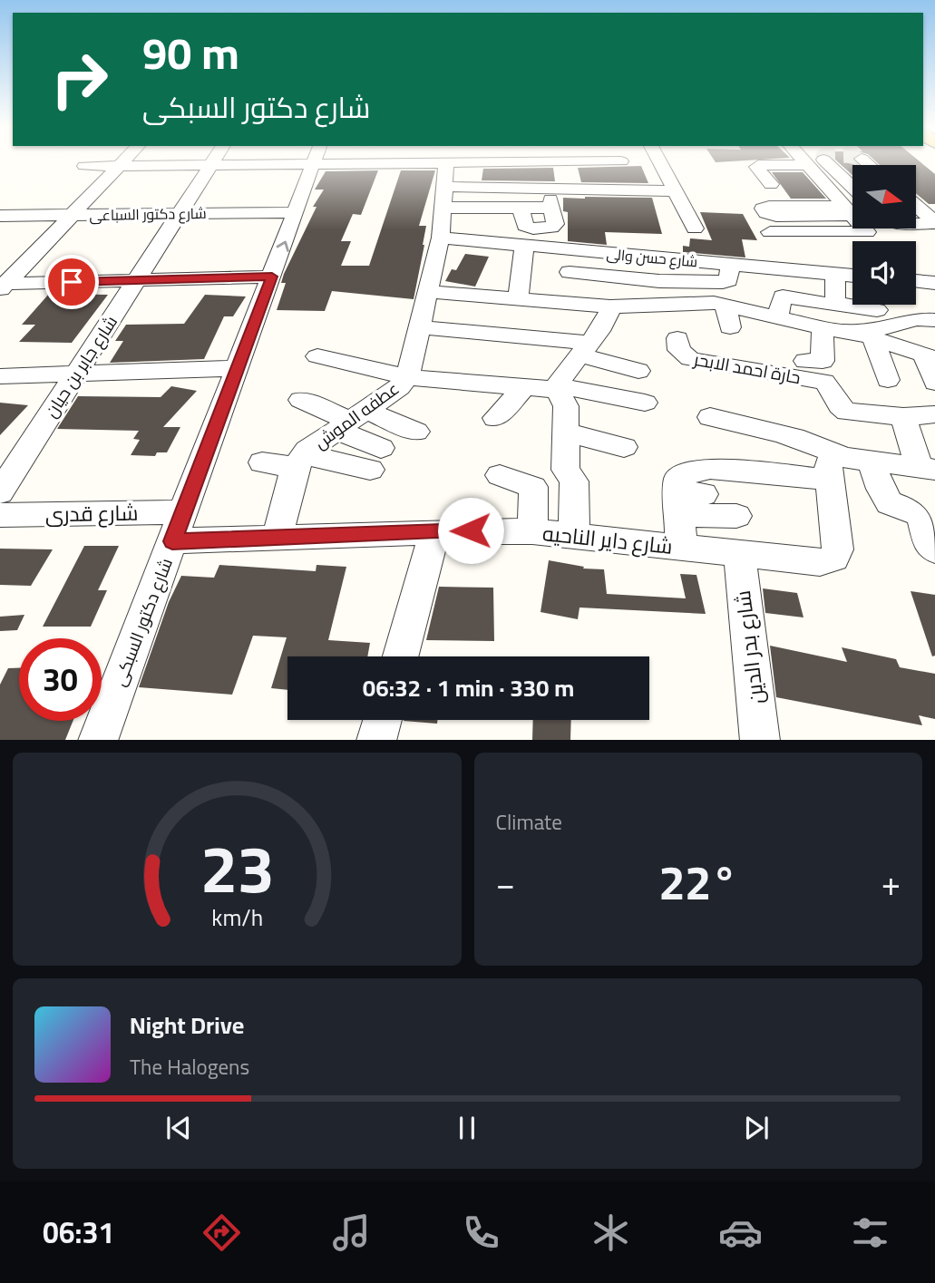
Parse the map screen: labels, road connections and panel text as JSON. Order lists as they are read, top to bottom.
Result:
{
  "streets": {
    "street": [
      "شارع دكتور السباعى",
      "شارع حسن والى",
      "شارع جابر بن حيان",
      "حارة احمد الابحر",
      "عطفه الموش",
      "شارع قدرى",
      "شارع داير الناحيه",
      "شارع دكتور السبكى",
      "شارع بدر الدين"
    ]
  },
  "crossings": [
    ["شارع دكتور السباعى", "شارع جابر بن حيان"],
    ["شارع دكتور السباعى", "شارع دكتور السبكى"],
    ["شارع حسن والى", "عطفه الموش"],
    ["شارع قدرى", "شارع دكتور السبكى"],
    ["شارع داير الناحيه", "شارع دكتور السبكى"],
    ["شارع داير الناحيه", "شارع بدر الدين"]
  ],
  "north": "right",
  "page": {
    "turn": ["90 m", "شارع دكتور السبكى"],
    "limit": "30",
    "trip": "06:32 · 1 min · 330 m",
    "tile": "Climate",
    "heat": ["−", "22°", "+"],
    "song": ["Night Drive", "The Halogens"],
    "tabs": "06:31",
    "gauge": ["23", "km/h"]
  }
}
